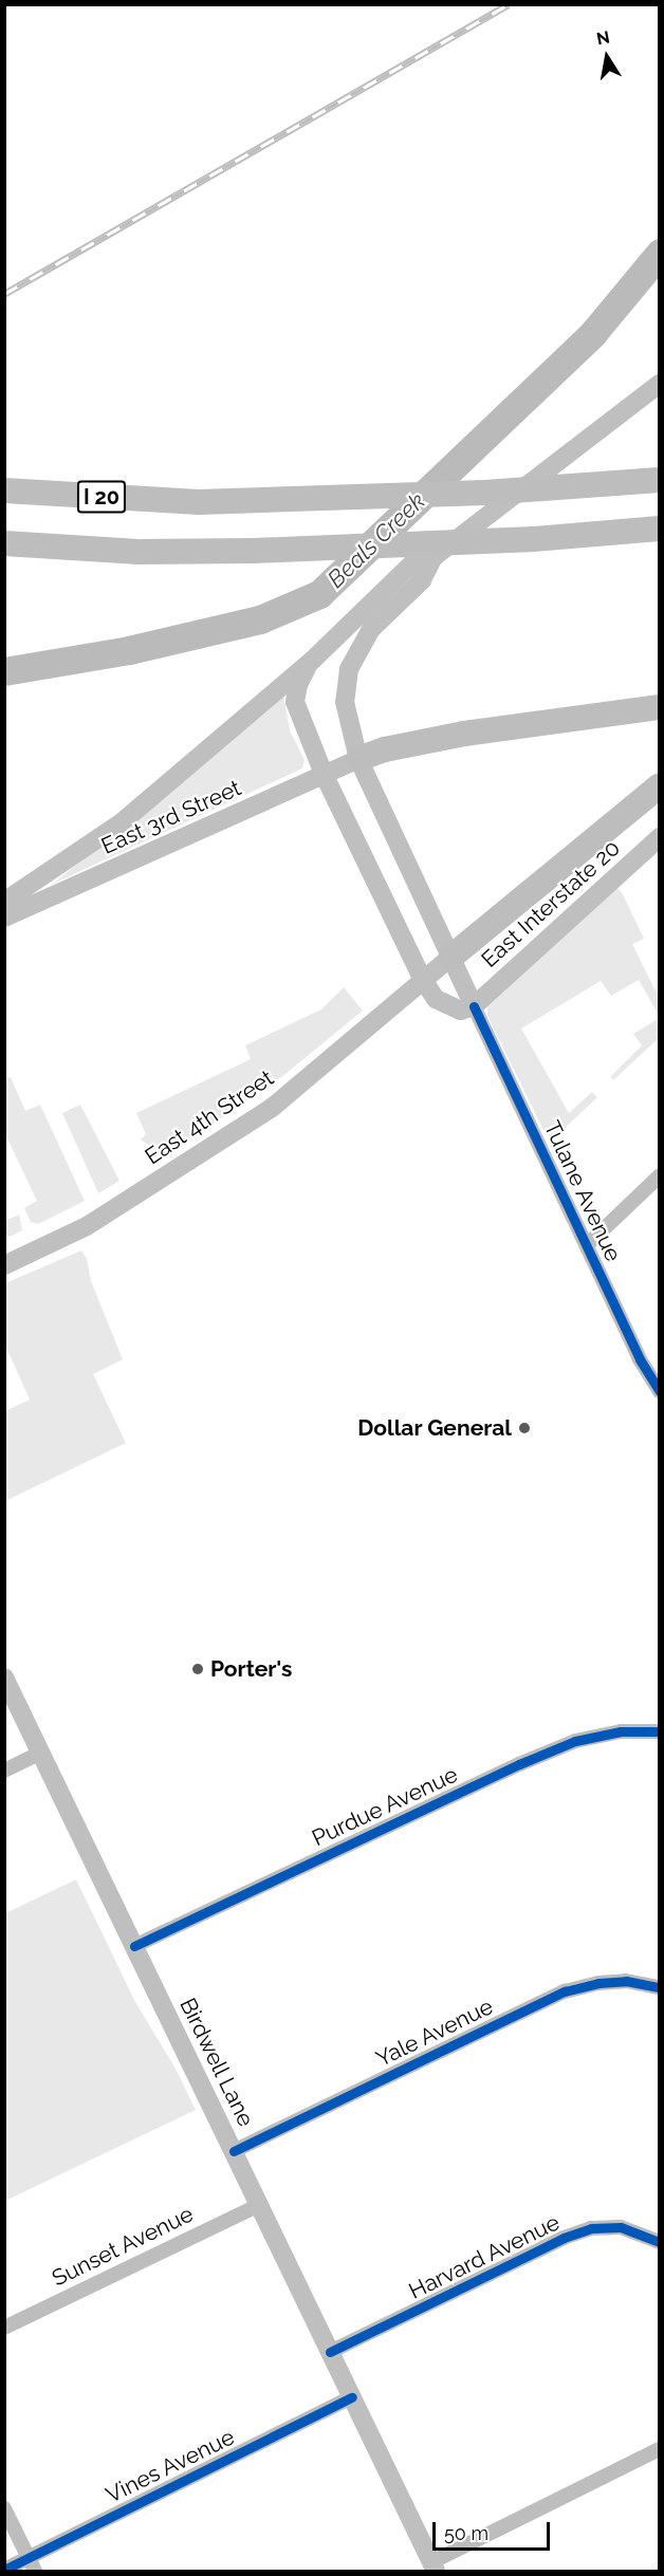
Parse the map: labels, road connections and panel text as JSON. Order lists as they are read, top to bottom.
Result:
{
  "streets": {
    "highway": ["I 20"],
    "main road": [
      "East 3rd Street",
      "East Interstate 20",
      "East 4th Street",
      "Tulane Avenue",
      "Birdwell Lane"
    ],
    "street": [
      "Purdue Avenue",
      "Yale Avenue",
      "Sunset Avenue",
      "Harvard Avenue",
      "Vines Avenue"
    ]
  },
  "crossings": [
    ["East 3rd Street", "Tulane Avenue"],
    ["East Interstate 20", "Tulane Avenue"],
    ["East 4th Street", "Tulane Avenue"],
    ["Purdue Avenue", "Birdwell Lane"],
    ["Yale Avenue", "Birdwell Lane"],
    ["Birdwell Lane", "Sunset Avenue"],
    ["Birdwell Lane", "Harvard Avenue"],
    ["Birdwell Lane", "Vines Avenue"]
  ],
  "water": ["Beals Creek"],
  "places": ["Dollar General", "Porter's"],
  "scale_bar": "50 m",
  "north": "top"
}
